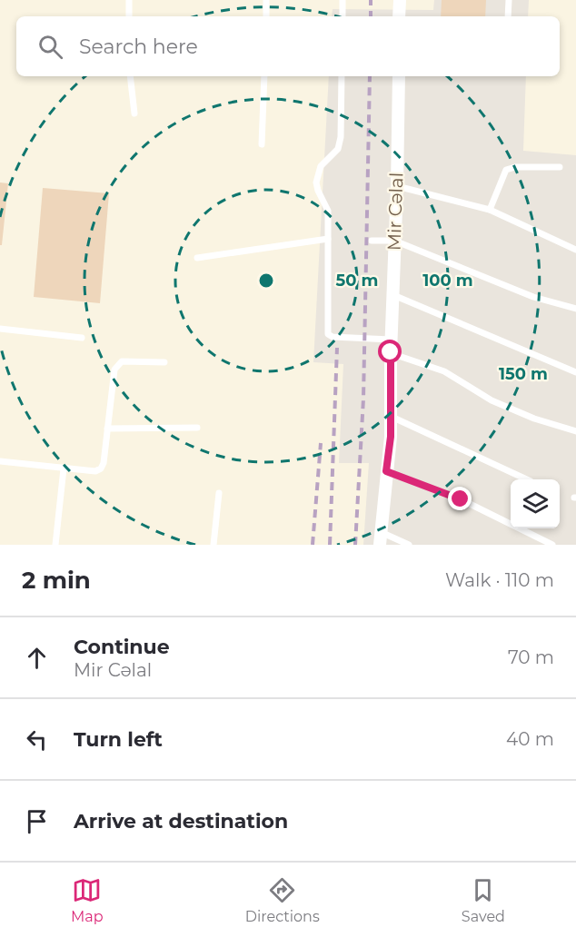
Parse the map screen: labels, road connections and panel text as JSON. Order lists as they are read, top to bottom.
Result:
{
  "streets": {
    "street": ["Mir Cəlal"]
  },
  "page": {
    "search": "Search here",
    "heading": ["2 min", "Walk · 110 m"],
    "list": [
      ["Continue", "Mir Cəlal", "70 m"],
      ["Turn left", "40 m"],
      "Arrive at destination"
    ],
    "nav": ["Map", "Directions", "Saved"]
  },
  "rings": ["50 m", "100 m", "150 m"]
}
